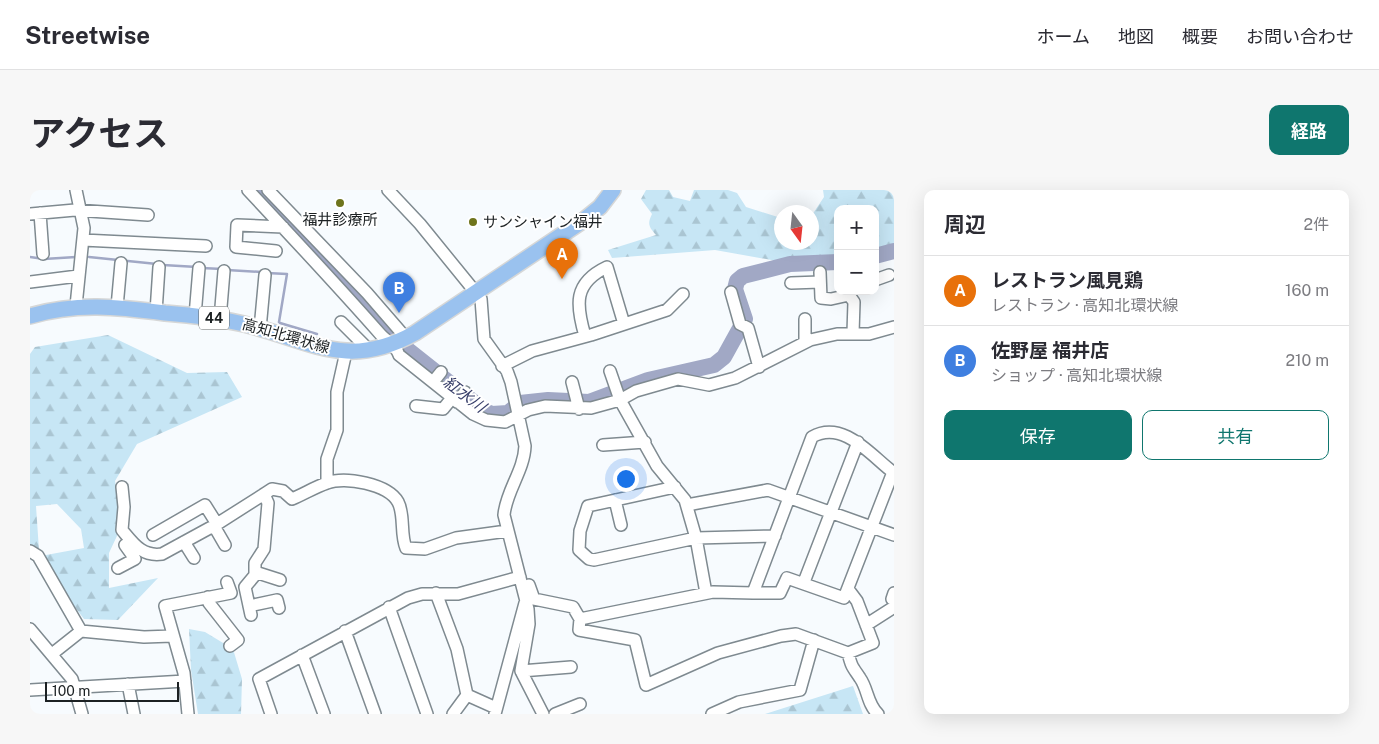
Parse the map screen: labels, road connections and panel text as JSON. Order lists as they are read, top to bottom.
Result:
{
  "streets": {
    "main road": ["44", "高知北環状線"]
  },
  "water": ["紅水川"],
  "places": ["福井診療所", "サンシャイン福井"],
  "scale_bar": "100 m",
  "north": "bottom",
  "page": {
    "header": "Streetwise",
    "nav": [
      "ホーム",
      "地図",
      "概要",
      "お問い合わせ"
    ],
    "title": "アクセス",
    "buttons": [
      "経路",
      ["保存", "共有"]
    ],
    "heading": ["周辺", "2件"],
    "map_buttons": ["+", "−"],
    "pins": ["A", "B"],
    "list": [
      {
        "mark": "A",
        "name": "レストラン風見鶏",
        "note": "レストラン · 高知北環状線",
        "value": "160 m"
      },
      {
        "mark": "B",
        "name": "佐野屋 福井店",
        "note": "ショップ · 高知北環状線",
        "value": "210 m"
      }
    ],
    "scale": "100 m"
  }
}
